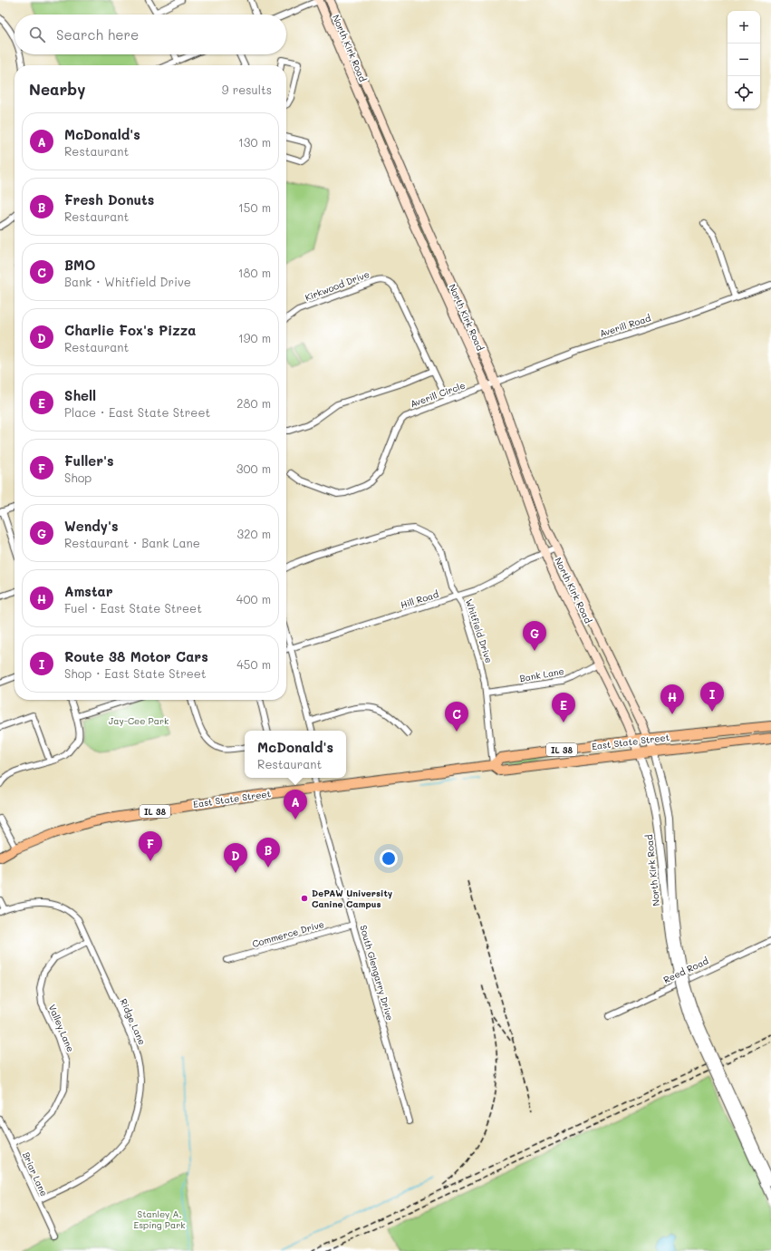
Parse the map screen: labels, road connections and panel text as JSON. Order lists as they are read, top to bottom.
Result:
{
  "streets": {
    "main road": ["North Kirk Road", "East State Street", "IL 38"],
    "street": [
      "Kirkwood Drive",
      "Averill Road",
      "Averill Circle",
      "Hill Road",
      "Whitfield Drive",
      "Bank Lane",
      "Commerce Drive",
      "Reed Road",
      "South Glengarry Drive",
      "Ridge Lane",
      "Valley Lane",
      "Briar Lane"
    ]
  },
  "crossings": [
    ["North Kirk Road", "Averill Road"],
    ["North Kirk Road", "Averill Circle"],
    ["North Kirk Road", "Hill Road"],
    ["North Kirk Road", "Bank Lane"],
    ["North Kirk Road", "East State Street"],
    ["Kirkwood Drive", "Averill Circle"],
    ["Averill Road", "Averill Circle"],
    ["Hill Road", "Whitfield Drive"],
    ["Whitfield Drive", "Bank Lane"],
    ["Whitfield Drive", "East State Street"],
    ["East State Street", "South Glengarry Drive"],
    ["Commerce Drive", "South Glengarry Drive"],
    ["Ridge Lane", "Valley Lane"],
    ["Ridge Lane", "Briar Lane"],
    ["Valley Lane", "Briar Lane"]
  ],
  "parks": ["Jay-Cee Park", "Stanley A. Esping Park"],
  "places": ["DePAW University Canine Campus"],
  "page": {
    "map_buttons": ["+", "−"],
    "search": "Search here",
    "heading": ["Nearby", "9 results"],
    "list": [
      {
        "mark": "A",
        "name": "McDonald's",
        "note": "Restaurant",
        "value": "130 m"
      },
      {
        "mark": "B",
        "name": "Fresh Donuts",
        "note": "Restaurant",
        "value": "150 m"
      },
      {
        "mark": "C",
        "name": "BMO",
        "note": "Bank · Whitfield Drive",
        "value": "180 m"
      },
      {
        "mark": "D",
        "name": "Charlie Fox's Pizza",
        "note": "Restaurant",
        "value": "190 m"
      },
      {
        "mark": "E",
        "name": "Shell",
        "note": "Place · East State Street",
        "value": "280 m"
      },
      {
        "mark": "F",
        "name": "Fuller's",
        "note": "Shop",
        "value": "300 m"
      },
      {
        "mark": "G",
        "name": "Wendy's",
        "note": "Restaurant · Bank Lane",
        "value": "320 m"
      },
      {
        "mark": "H",
        "name": "Amstar",
        "note": "Fuel · East State Street",
        "value": "400 m"
      },
      {
        "mark": "I",
        "name": "Route 38 Motor Cars",
        "note": "Shop · East State Street",
        "value": "450 m"
      }
    ],
    "pins": [
      "G",
      "I",
      "H",
      "E",
      "C",
      "A",
      "F",
      "B",
      "D"
    ],
    "popup": ["McDonald's", "Restaurant"]
  }
}
